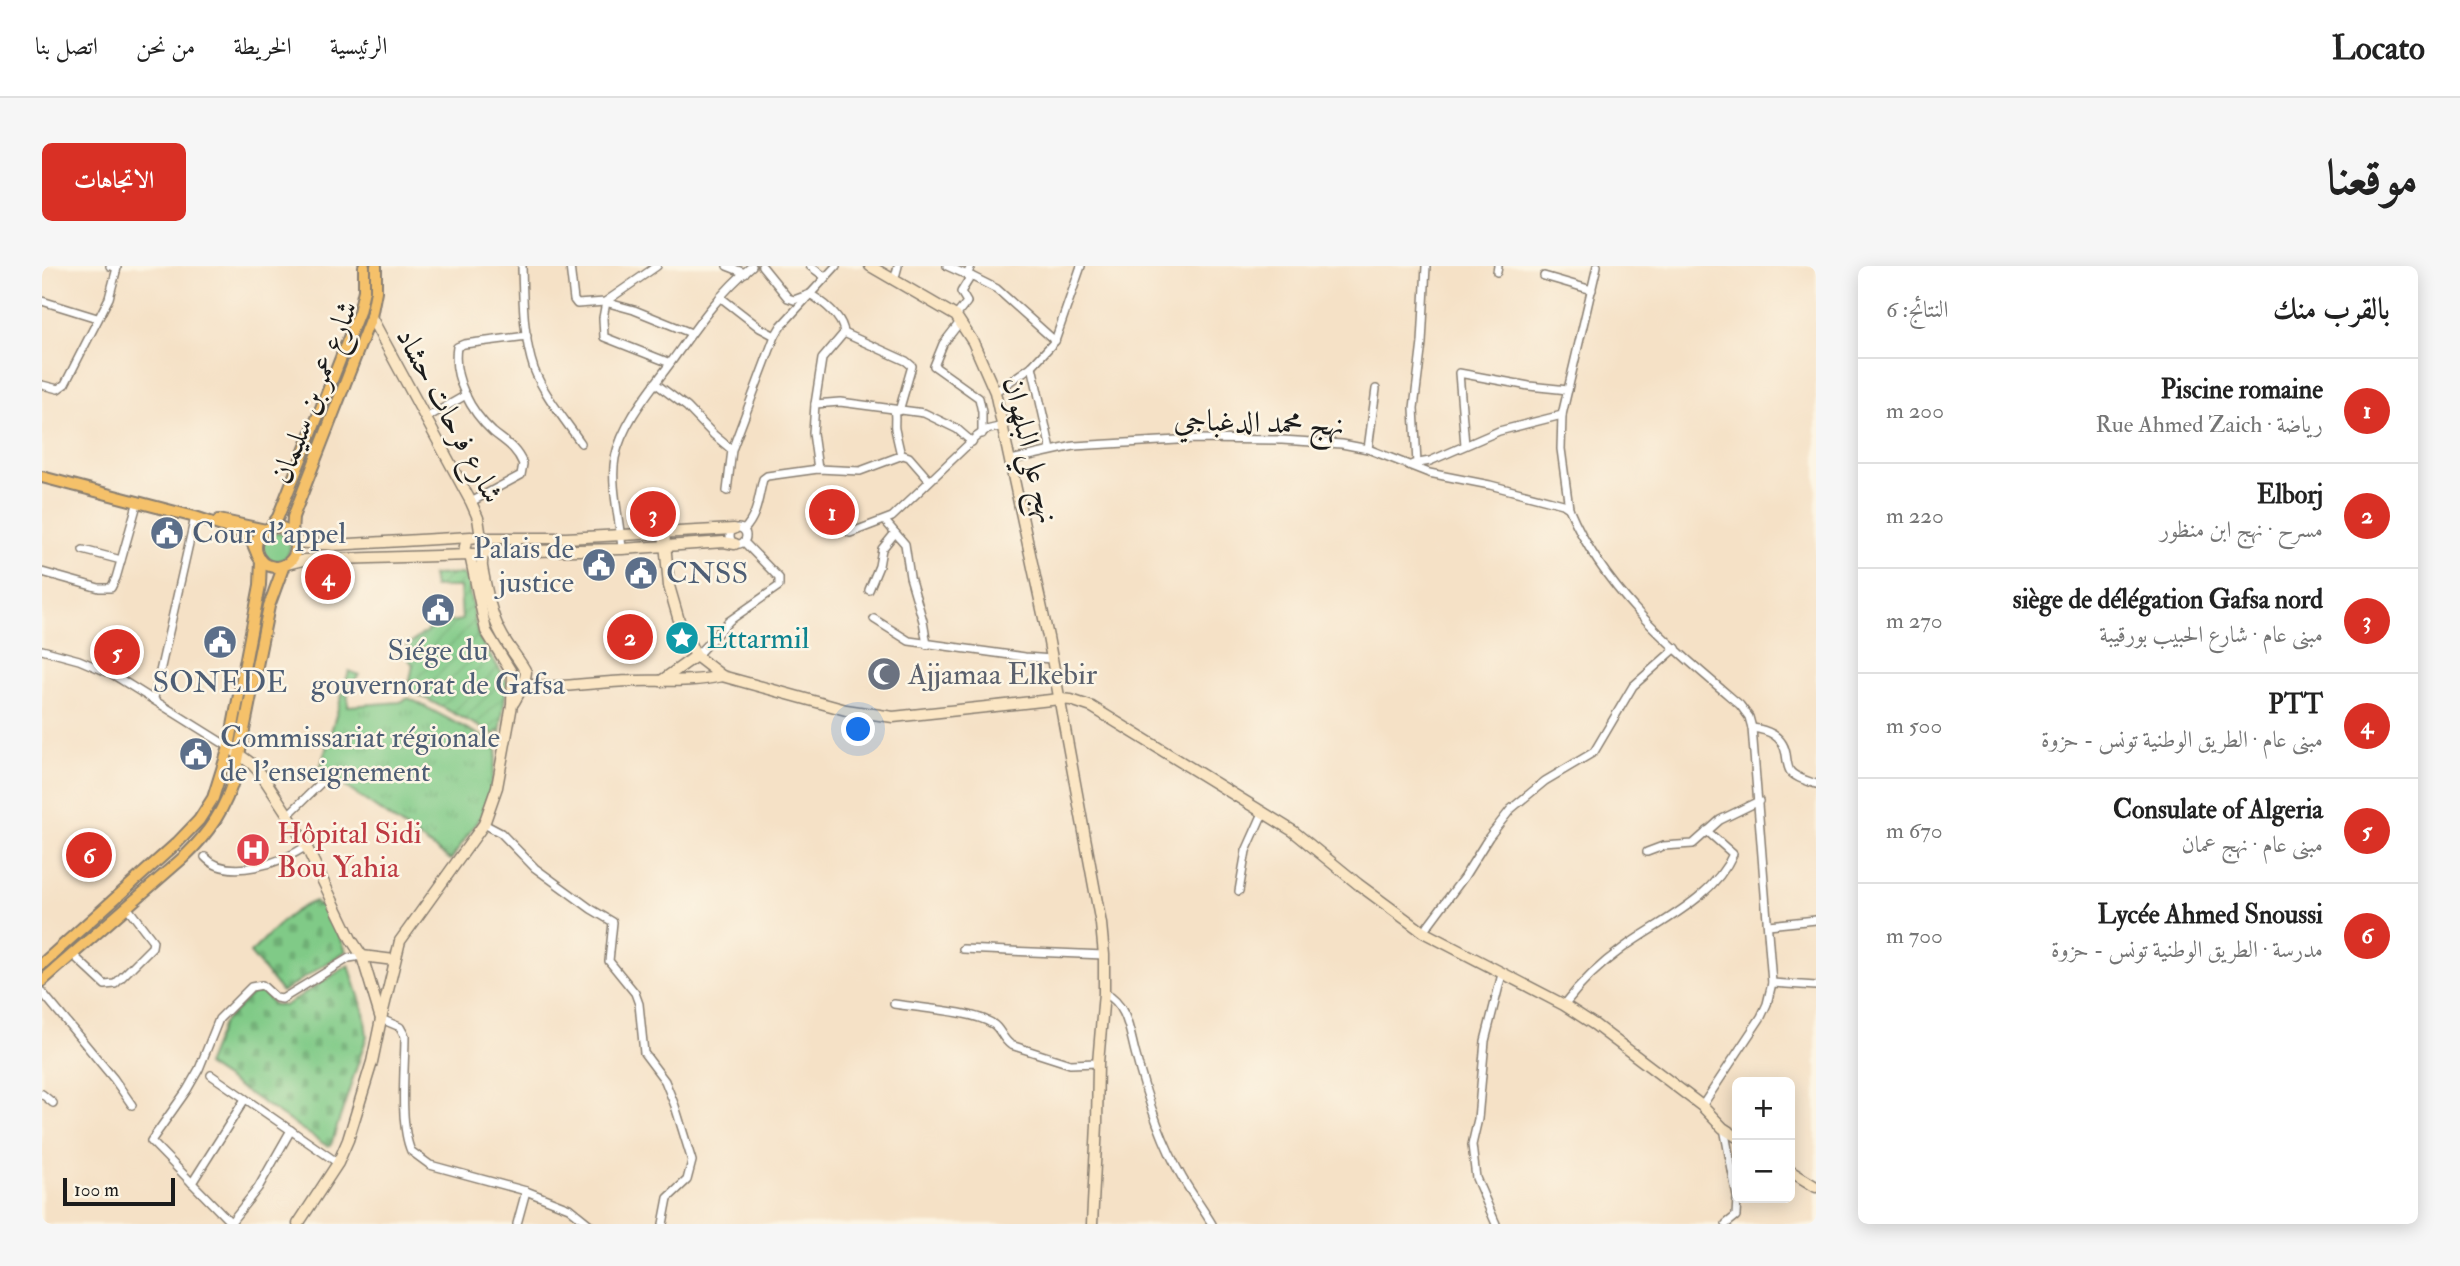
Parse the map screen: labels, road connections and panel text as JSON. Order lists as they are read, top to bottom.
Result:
{
  "streets": {
    "main road": ["شارع عمر بن سليمان"],
    "street": ["شارع فرحات حشاد", "نهج محمد الدغباجي", "نهج علي البلهوان"]
  },
  "crossings": [
    ["شارع عمر بن سليمان", "شارع فرحات حشاد"],
    ["نهج محمد الدغباجي", "نهج علي البلهوان"]
  ],
  "places": {
    "public building": [
      "Cour d'appel",
      "Palais de justice",
      "CNSS",
      "Siége du gouvernorat de Gafsa",
      "SONEDE",
      "Commissariat régionale de l'enseignement"
    ],
    "place": ["Ettarmil"],
    "mosque": ["Ajjamaa Elkebir"],
    "hospital": ["Hôpital Sidi Bou Yahia"]
  },
  "scale_bar": "100 m",
  "page": {
    "header": "Locato",
    "nav": [
      "الرئيسية",
      "الخريطة",
      "من نحن",
      "اتصل بنا"
    ],
    "title": "موقعنا",
    "buttons": "الاتجاهات",
    "heading": ["بالقرب منك", "النتائج: 6"],
    "list": [
      {
        "mark": "1",
        "name": "Piscine romaine",
        "note": "رياضة · Rue Ahmed Zaich",
        "value": "200 m"
      },
      {
        "mark": "2",
        "name": "Elborj",
        "note": "مسرح · نهج ابن منظور",
        "value": "220 m"
      },
      {
        "mark": "3",
        "name": "siège de délégation Gafsa nord",
        "note": "مبنى عام · شارع الحبيب بورقيبة",
        "value": "270 m"
      },
      {
        "mark": "4",
        "name": "PTT",
        "note": "مبنى عام · الطريق الوطنية تونس - حزوة",
        "value": "500 m"
      },
      {
        "mark": "5",
        "name": "Consulate of Algeria",
        "note": "مبنى عام · نهج عمان",
        "value": "670 m"
      },
      {
        "mark": "6",
        "name": "Lycée Ahmed Snoussi",
        "note": "مدرسة · الطريق الوطنية تونس - حزوة",
        "value": "700 m"
      }
    ],
    "pins": [
      "1",
      "3",
      "4",
      "2",
      "5",
      "6"
    ],
    "map_buttons": ["+", "−"],
    "scale": "100 m"
  }
}
